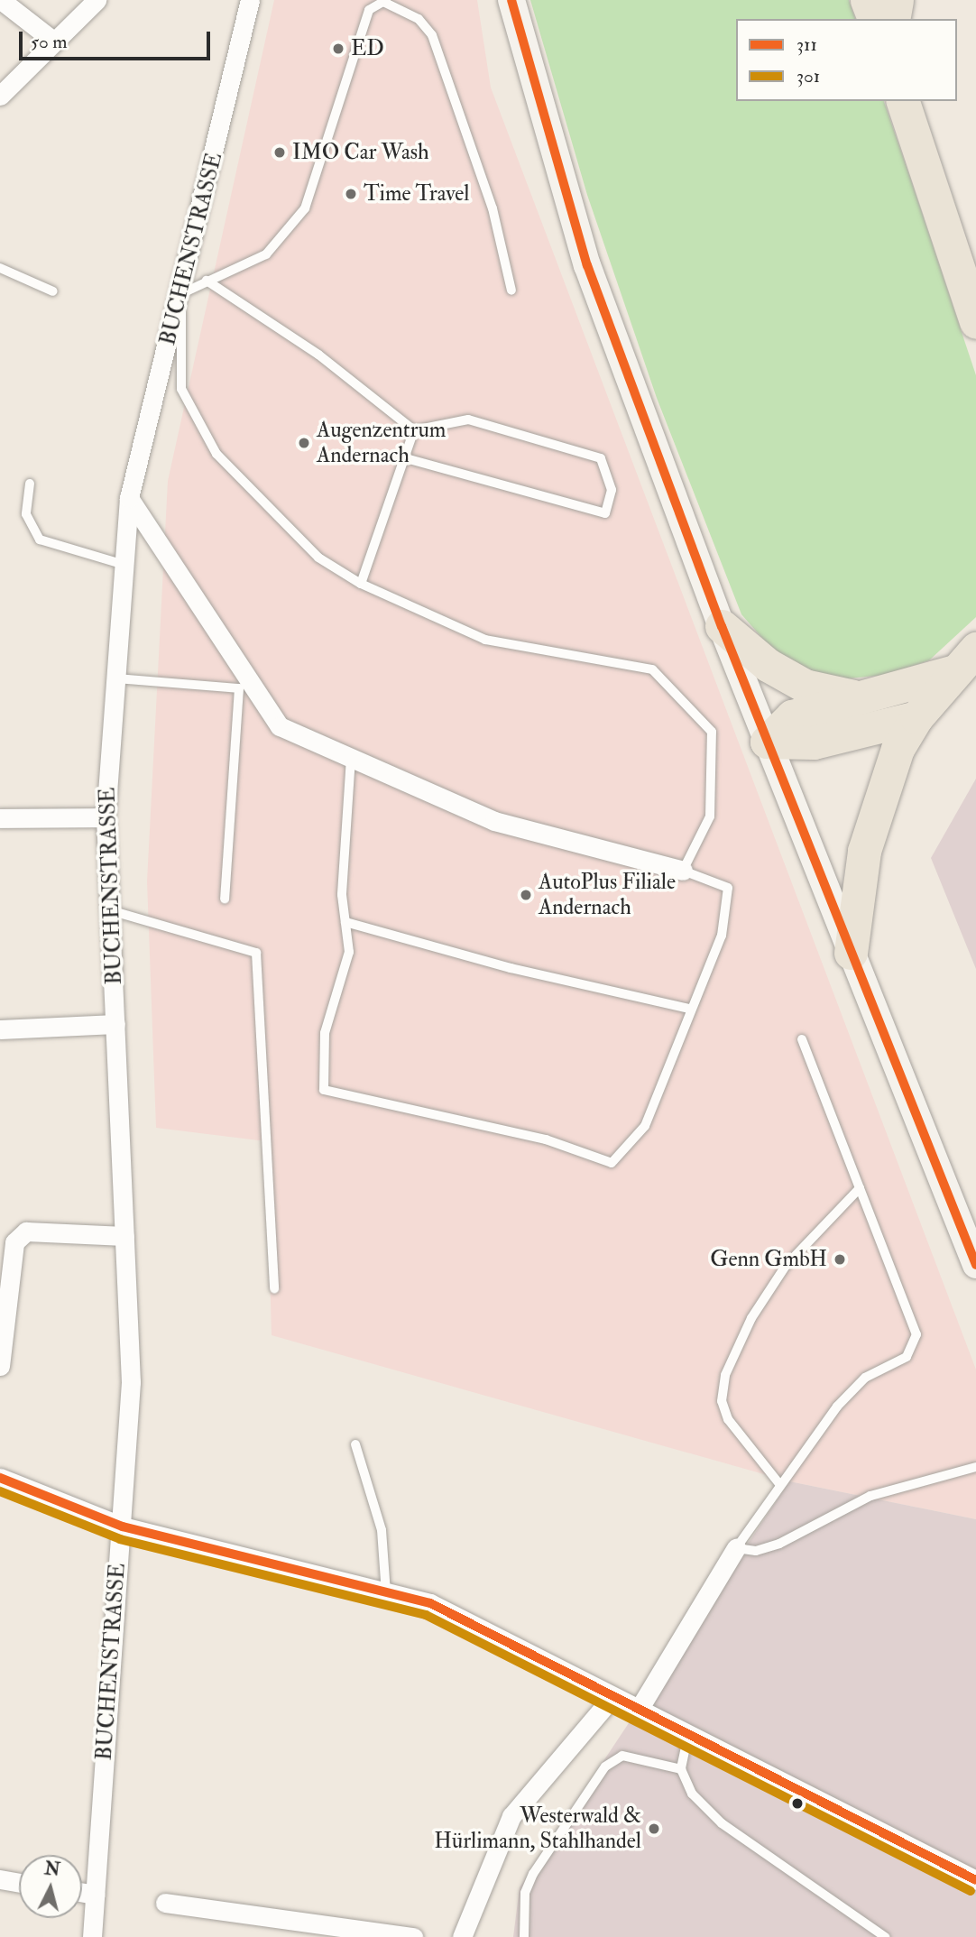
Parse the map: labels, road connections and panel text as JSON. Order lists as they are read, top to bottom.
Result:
{
  "streets": {
    "street": ["BUCHENSTRASSE"]
  },
  "places": [
    "ED",
    "IMO Car Wash",
    "Time Travel",
    "Augenzentrum Andernach",
    "AutoPlus Filiale Andernach",
    "Genn GmbH",
    "Westerwald & Hürlimann, Stahlhandel"
  ],
  "lines": ["transit line 311", "transit line 301"],
  "legend": ["311", "301"],
  "scale_bar": "50 m",
  "north": "top"
}
